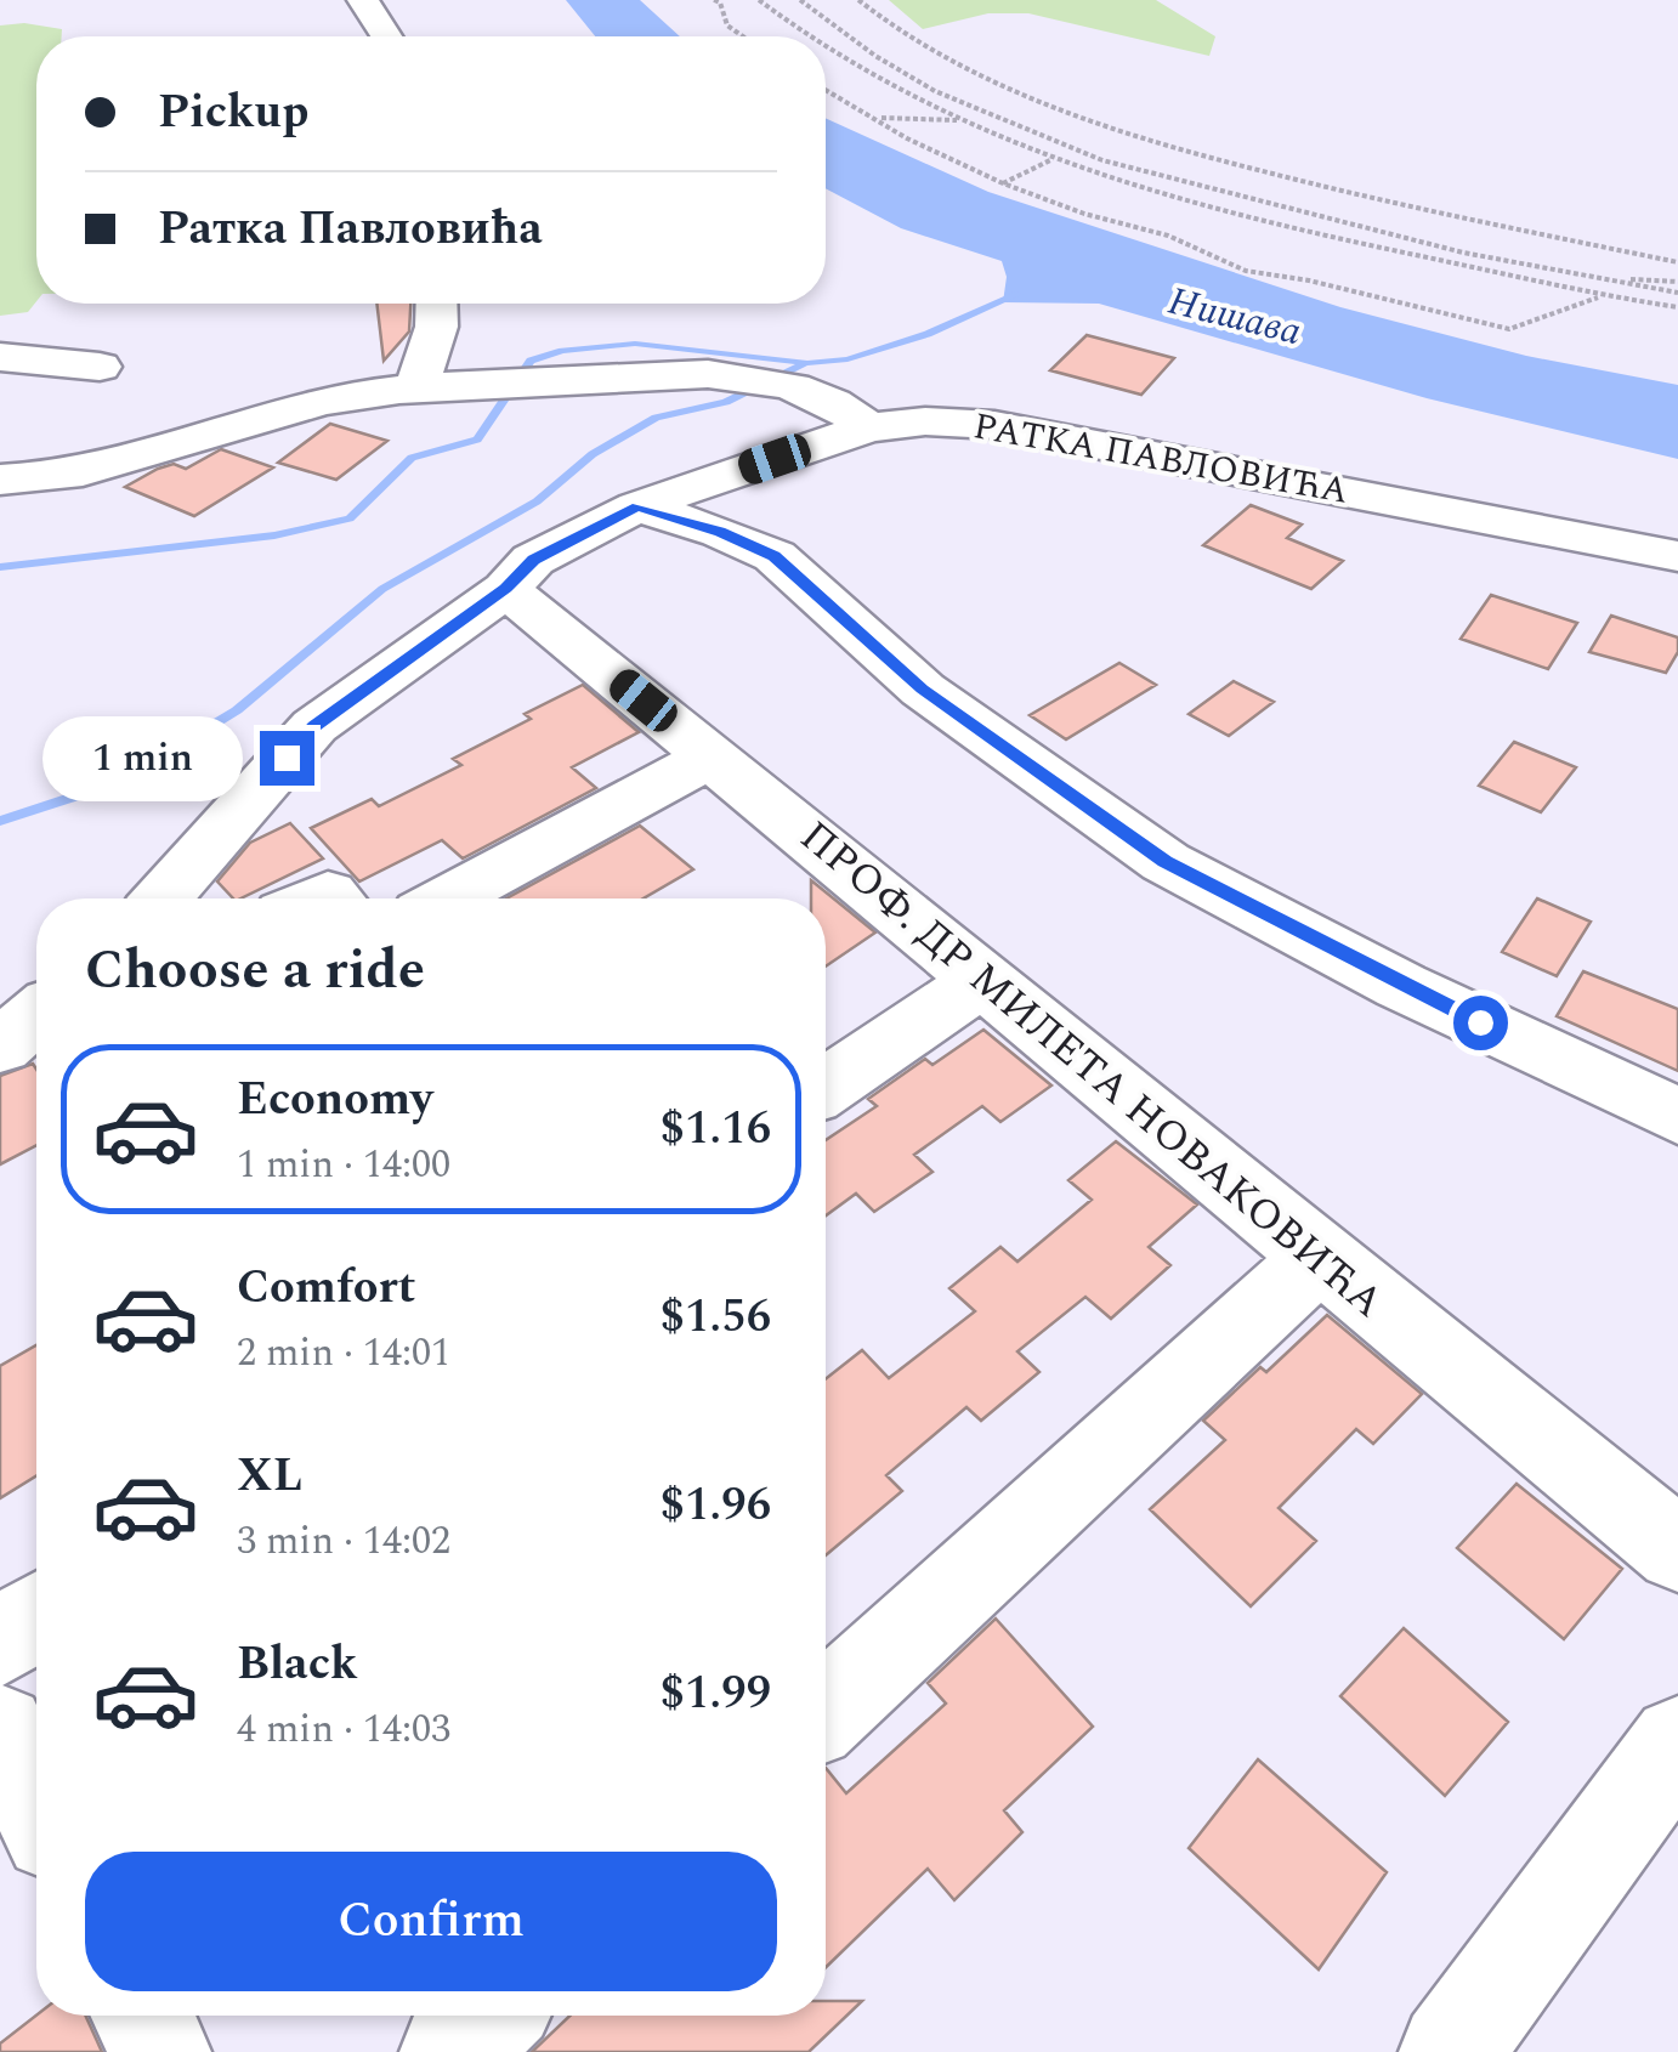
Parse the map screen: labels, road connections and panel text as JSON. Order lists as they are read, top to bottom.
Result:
{
  "streets": {
    "street": ["РАТКА ПАВЛОВИЋА", "ПРОФ. ДР МИЛЕТА НОВАКОВИЋА"]
  },
  "crossings": [
    ["РАТКА ПАВЛОВИЋА", "ПРОФ. ДР МИЛЕТА НОВАКОВИЋА"]
  ],
  "water": ["Нишава"],
  "page": {
    "banner": ["Pickup", "Ратка Павловића"],
    "bubble": "1 min",
    "heading": "Choose a ride",
    "list": [
      {
        "name": "Economy",
        "note": "1 min · 14:00",
        "value": "$1.16"
      },
      {
        "name": "Comfort",
        "note": "2 min · 14:01",
        "value": "$1.56"
      },
      {
        "name": "XL",
        "note": "3 min · 14:02",
        "value": "$1.96"
      },
      {
        "name": "Black",
        "note": "4 min · 14:03",
        "value": "$1.99"
      }
    ],
    "buttons": "Confirm"
  }
}
